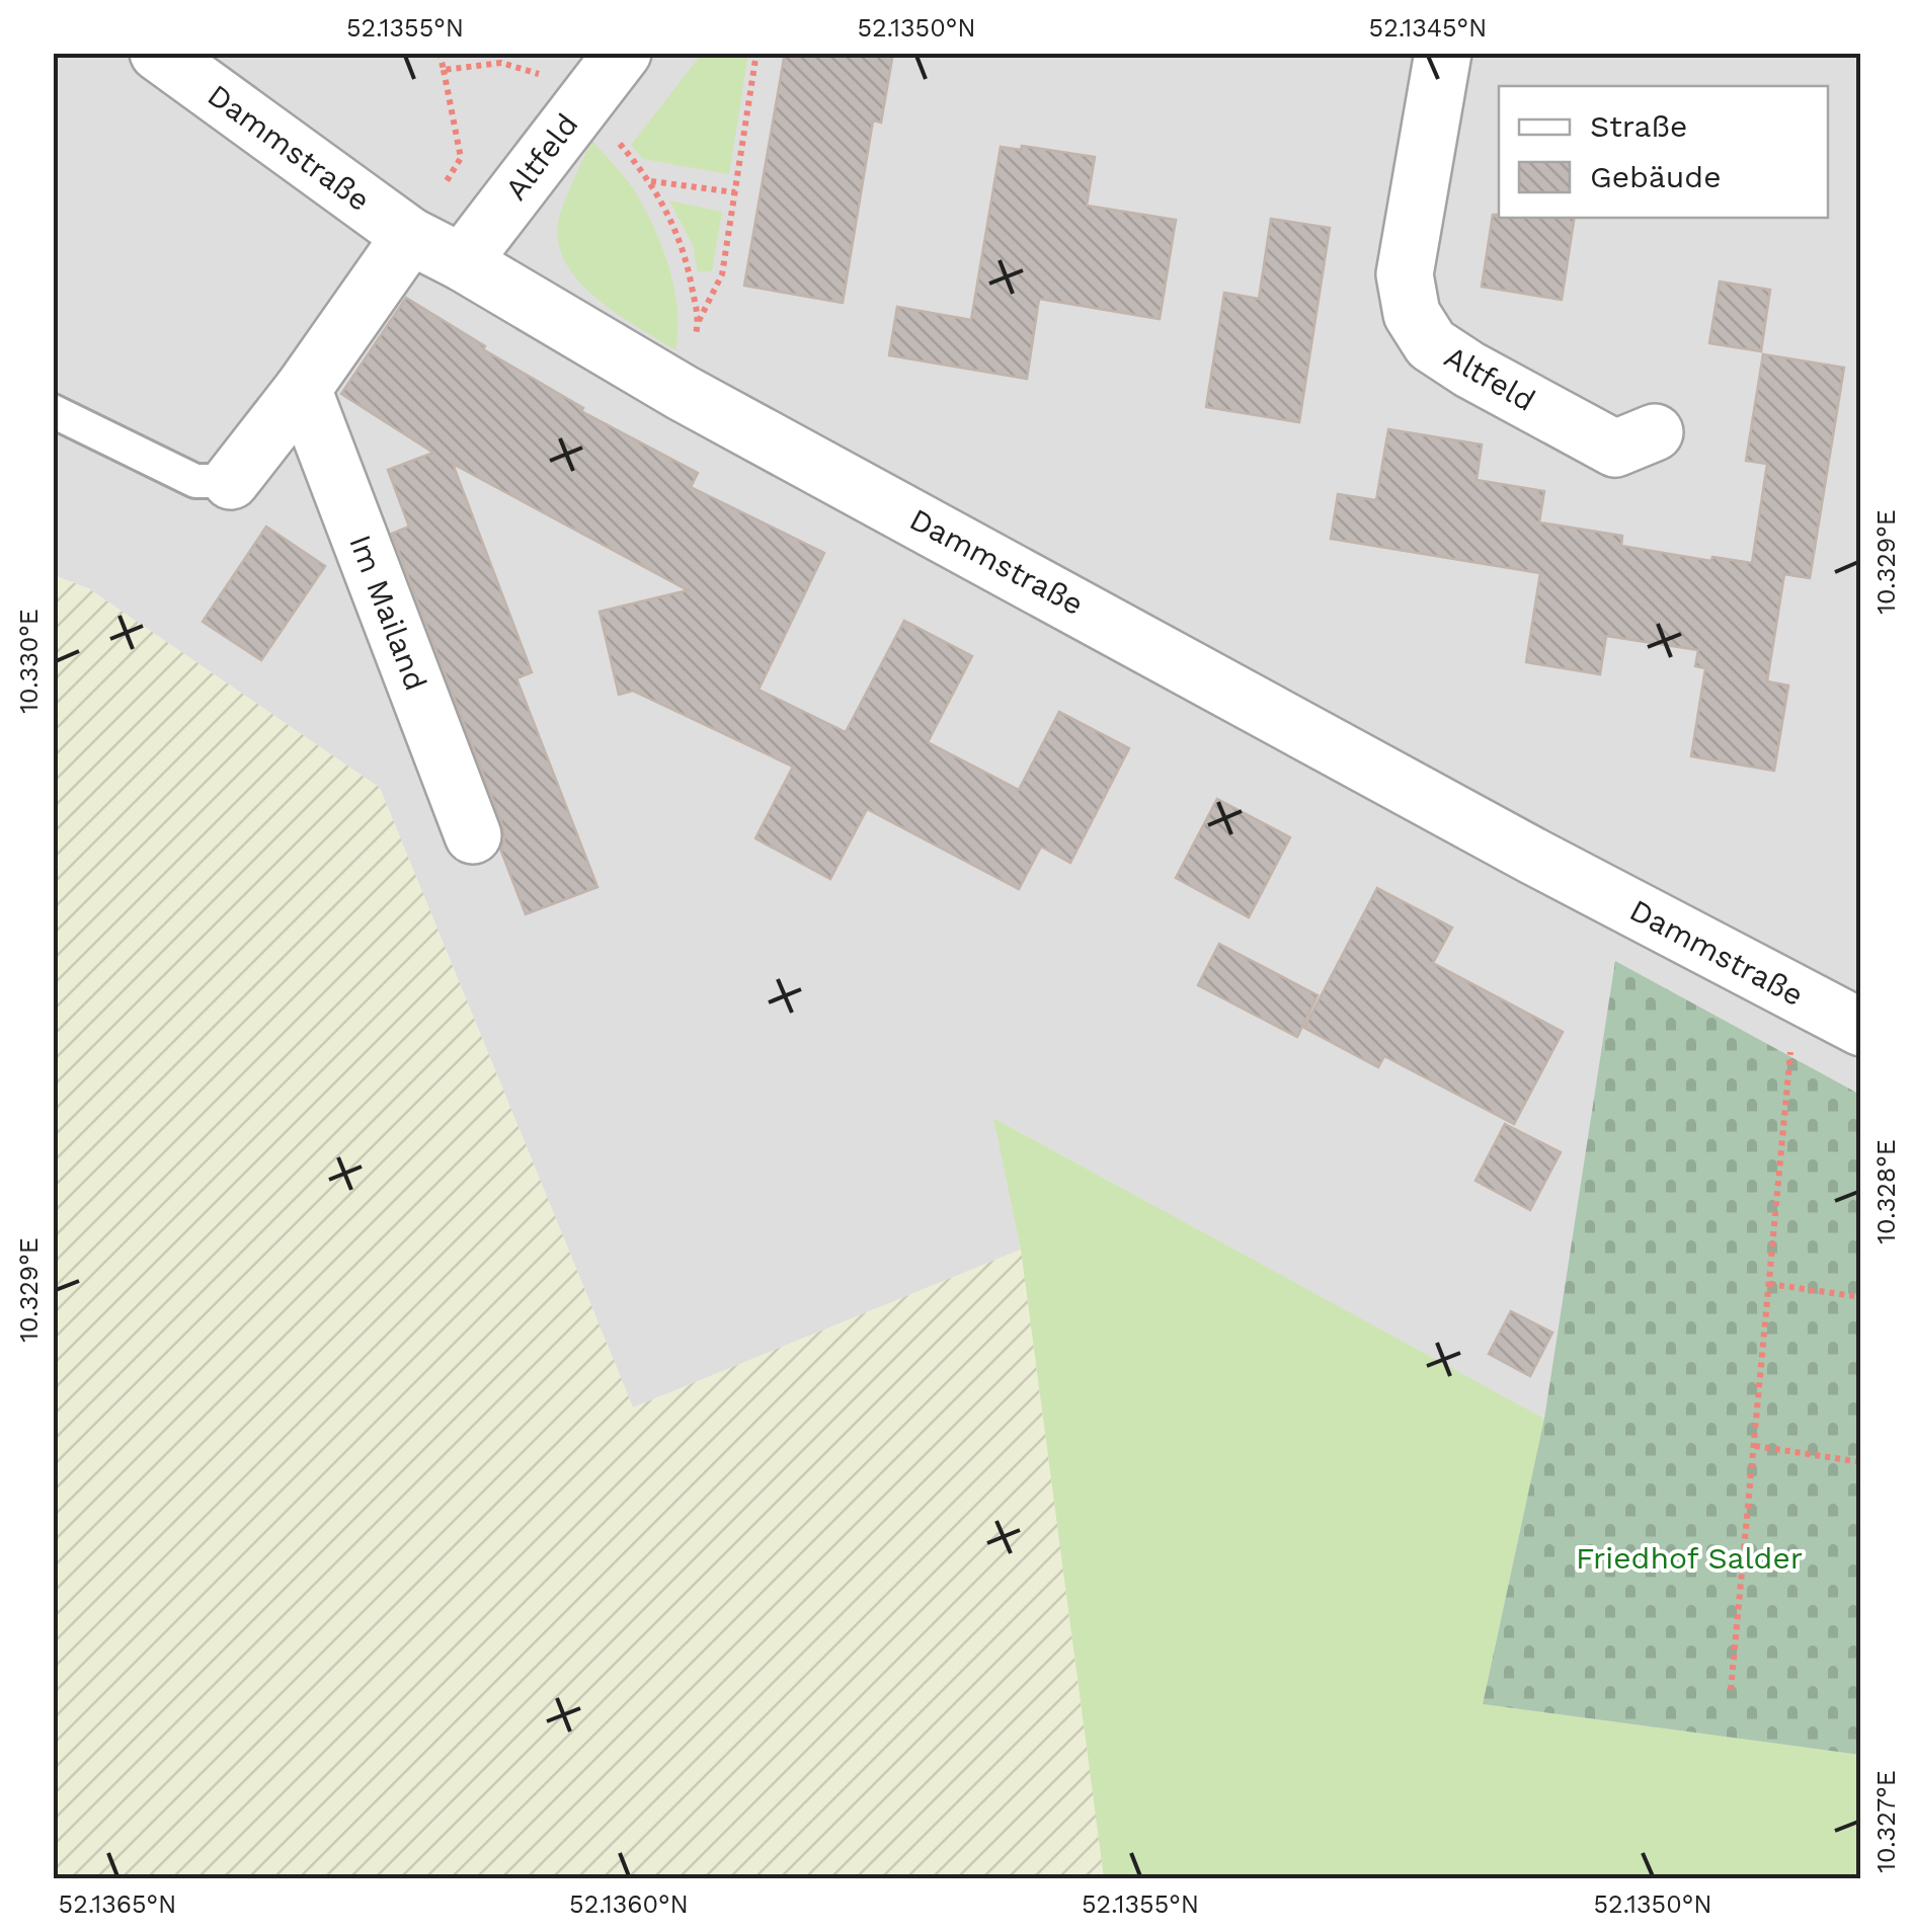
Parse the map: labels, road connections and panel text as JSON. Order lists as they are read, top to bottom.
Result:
{
  "streets": {
    "street": ["Dammstraße", "Altfeld", "Im Mailand"]
  },
  "crossings": [
    ["Dammstraße", "Altfeld"]
  ],
  "parks": ["Friedhof Salder"],
  "legend": ["Straße", "Gebäude"],
  "coordinates": [
    "52.1355°N",
    "52.1350°N",
    "52.1345°N",
    "10.329°E",
    "10.330°E",
    "10.328°E",
    "10.327°E",
    "52.1365°N",
    "52.1360°N"
  ]
}
